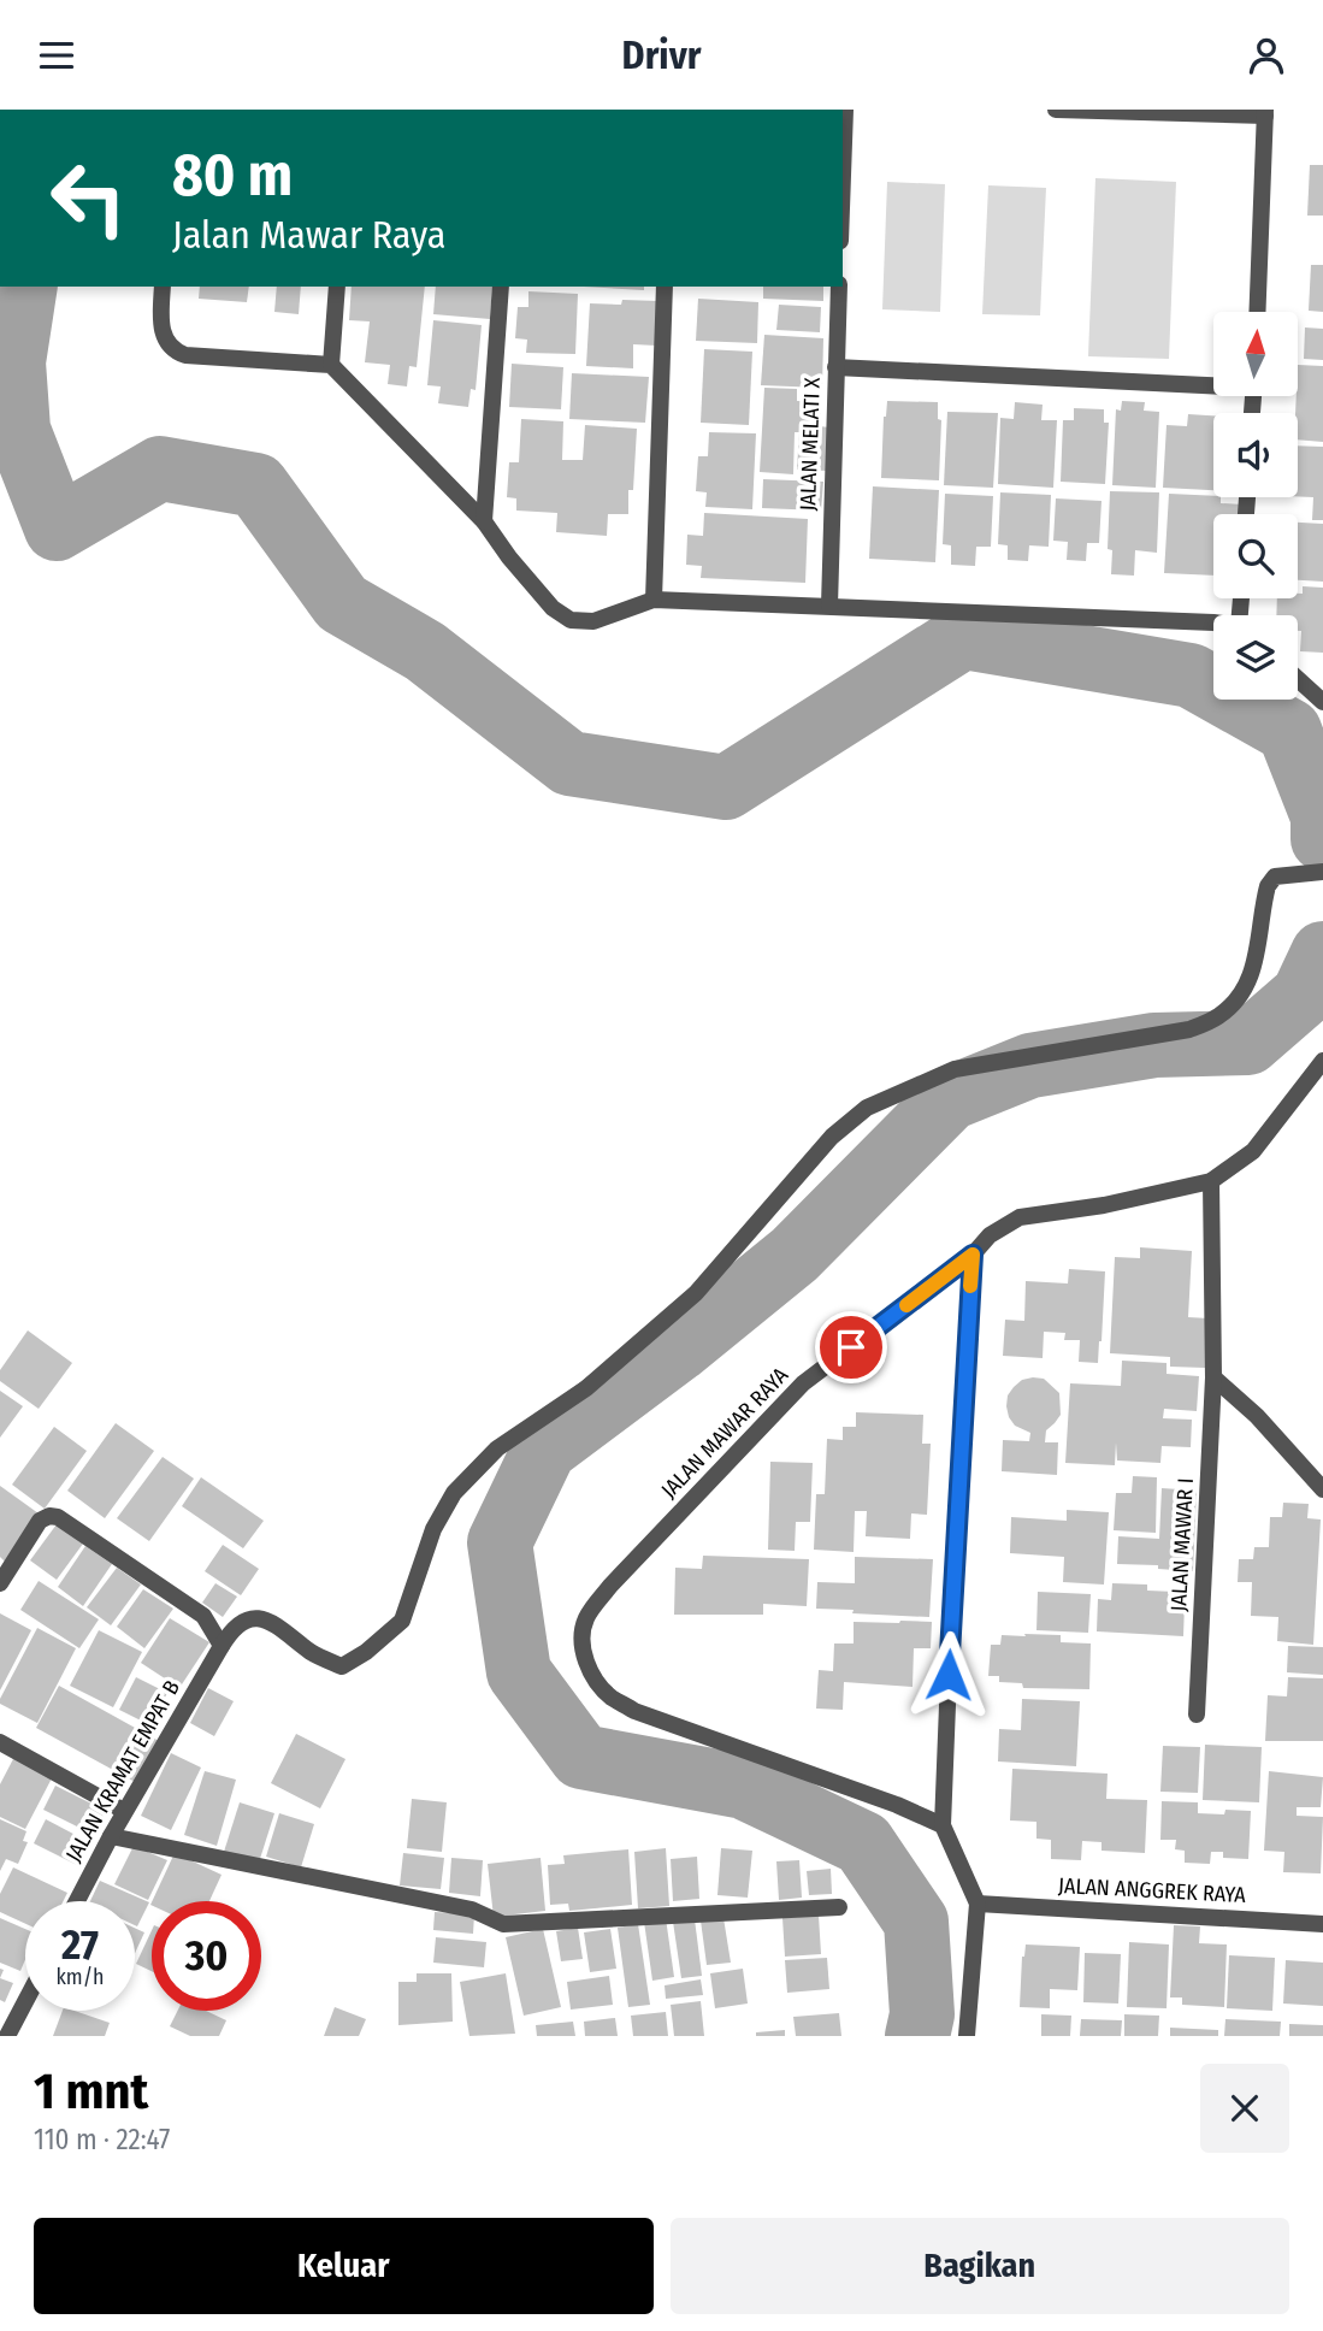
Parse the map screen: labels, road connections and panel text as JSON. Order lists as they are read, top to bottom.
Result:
{
  "streets": {
    "street": [
      "JALAN MELATI X",
      "JALAN MAWAR RAYA",
      "JALAN MAWAR I",
      "JALAN KRAMAT EMPAT B",
      "JALAN ANGGREK RAYA"
    ]
  },
  "crossings": [
    ["JALAN MAWAR RAYA", "JALAN MAWAR I"]
  ],
  "north": "top",
  "page": {
    "header": "Drivr",
    "turn": ["80 m", "Jalan Mawar Raya"],
    "speed": "27 km/h",
    "limit": "30",
    "heading": ["1 mnt", "110 m · 22:47"],
    "buttons": ["Keluar", "Bagikan"]
  }
}
